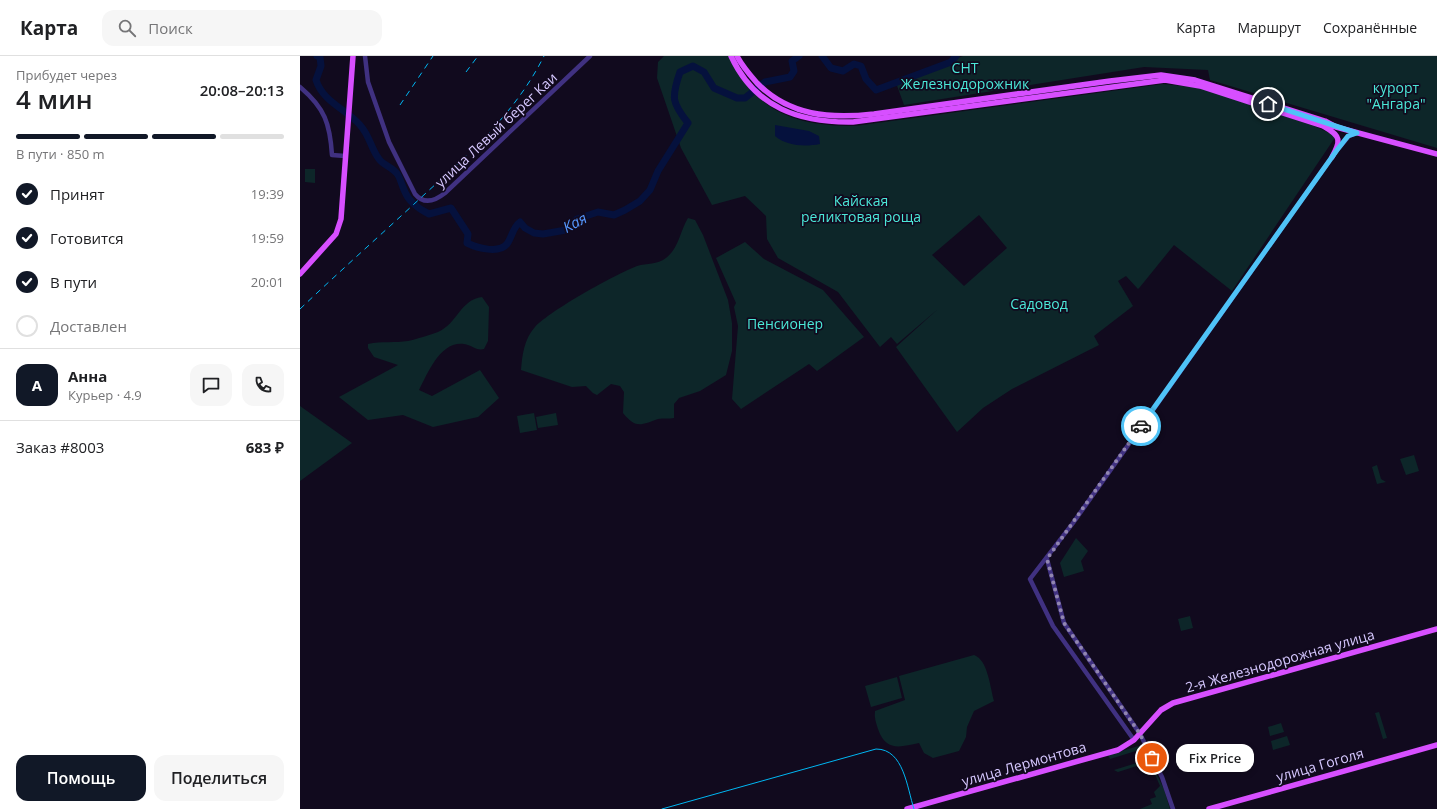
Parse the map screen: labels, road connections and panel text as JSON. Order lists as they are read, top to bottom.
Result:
{
  "streets": {
    "main road": ["2-я Железнодорожная улица", "улица Лермонтова", "улица Гоголя"],
    "street": ["улица Левый берег Каи"]
  },
  "crossings": [
    ["2-я Железнодорожная улица", "улица Лермонтова"]
  ],
  "water": ["Кая"],
  "parks": [
    "СНТ Железнодорожник",
    "курорт \"Ангара\"",
    "Кайская реликтовая роща",
    "Садовод",
    "Пенсионер"
  ],
  "places": ["Fix Price"],
  "page": {
    "header": "Карта",
    "search": "Поиск",
    "nav": ["Карта", "Маршрут", "Сохранённые"],
    "heading": ["4 мин", "Прибудет через", "20:08–20:13"],
    "panel": [
      "Анна",
      "Курьер · 4.9",
      "Заказ #8003",
      "683 ₽"
    ],
    "bar": "В пути · 850 m",
    "list": [
      ["Принят", "19:39"],
      ["Готовится", "19:59"],
      ["В пути", "20:01"],
      "Доставлен"
    ],
    "round": "А",
    "bubble": "Fix Price",
    "buttons": ["Помощь", "Поделиться"]
  }
}
